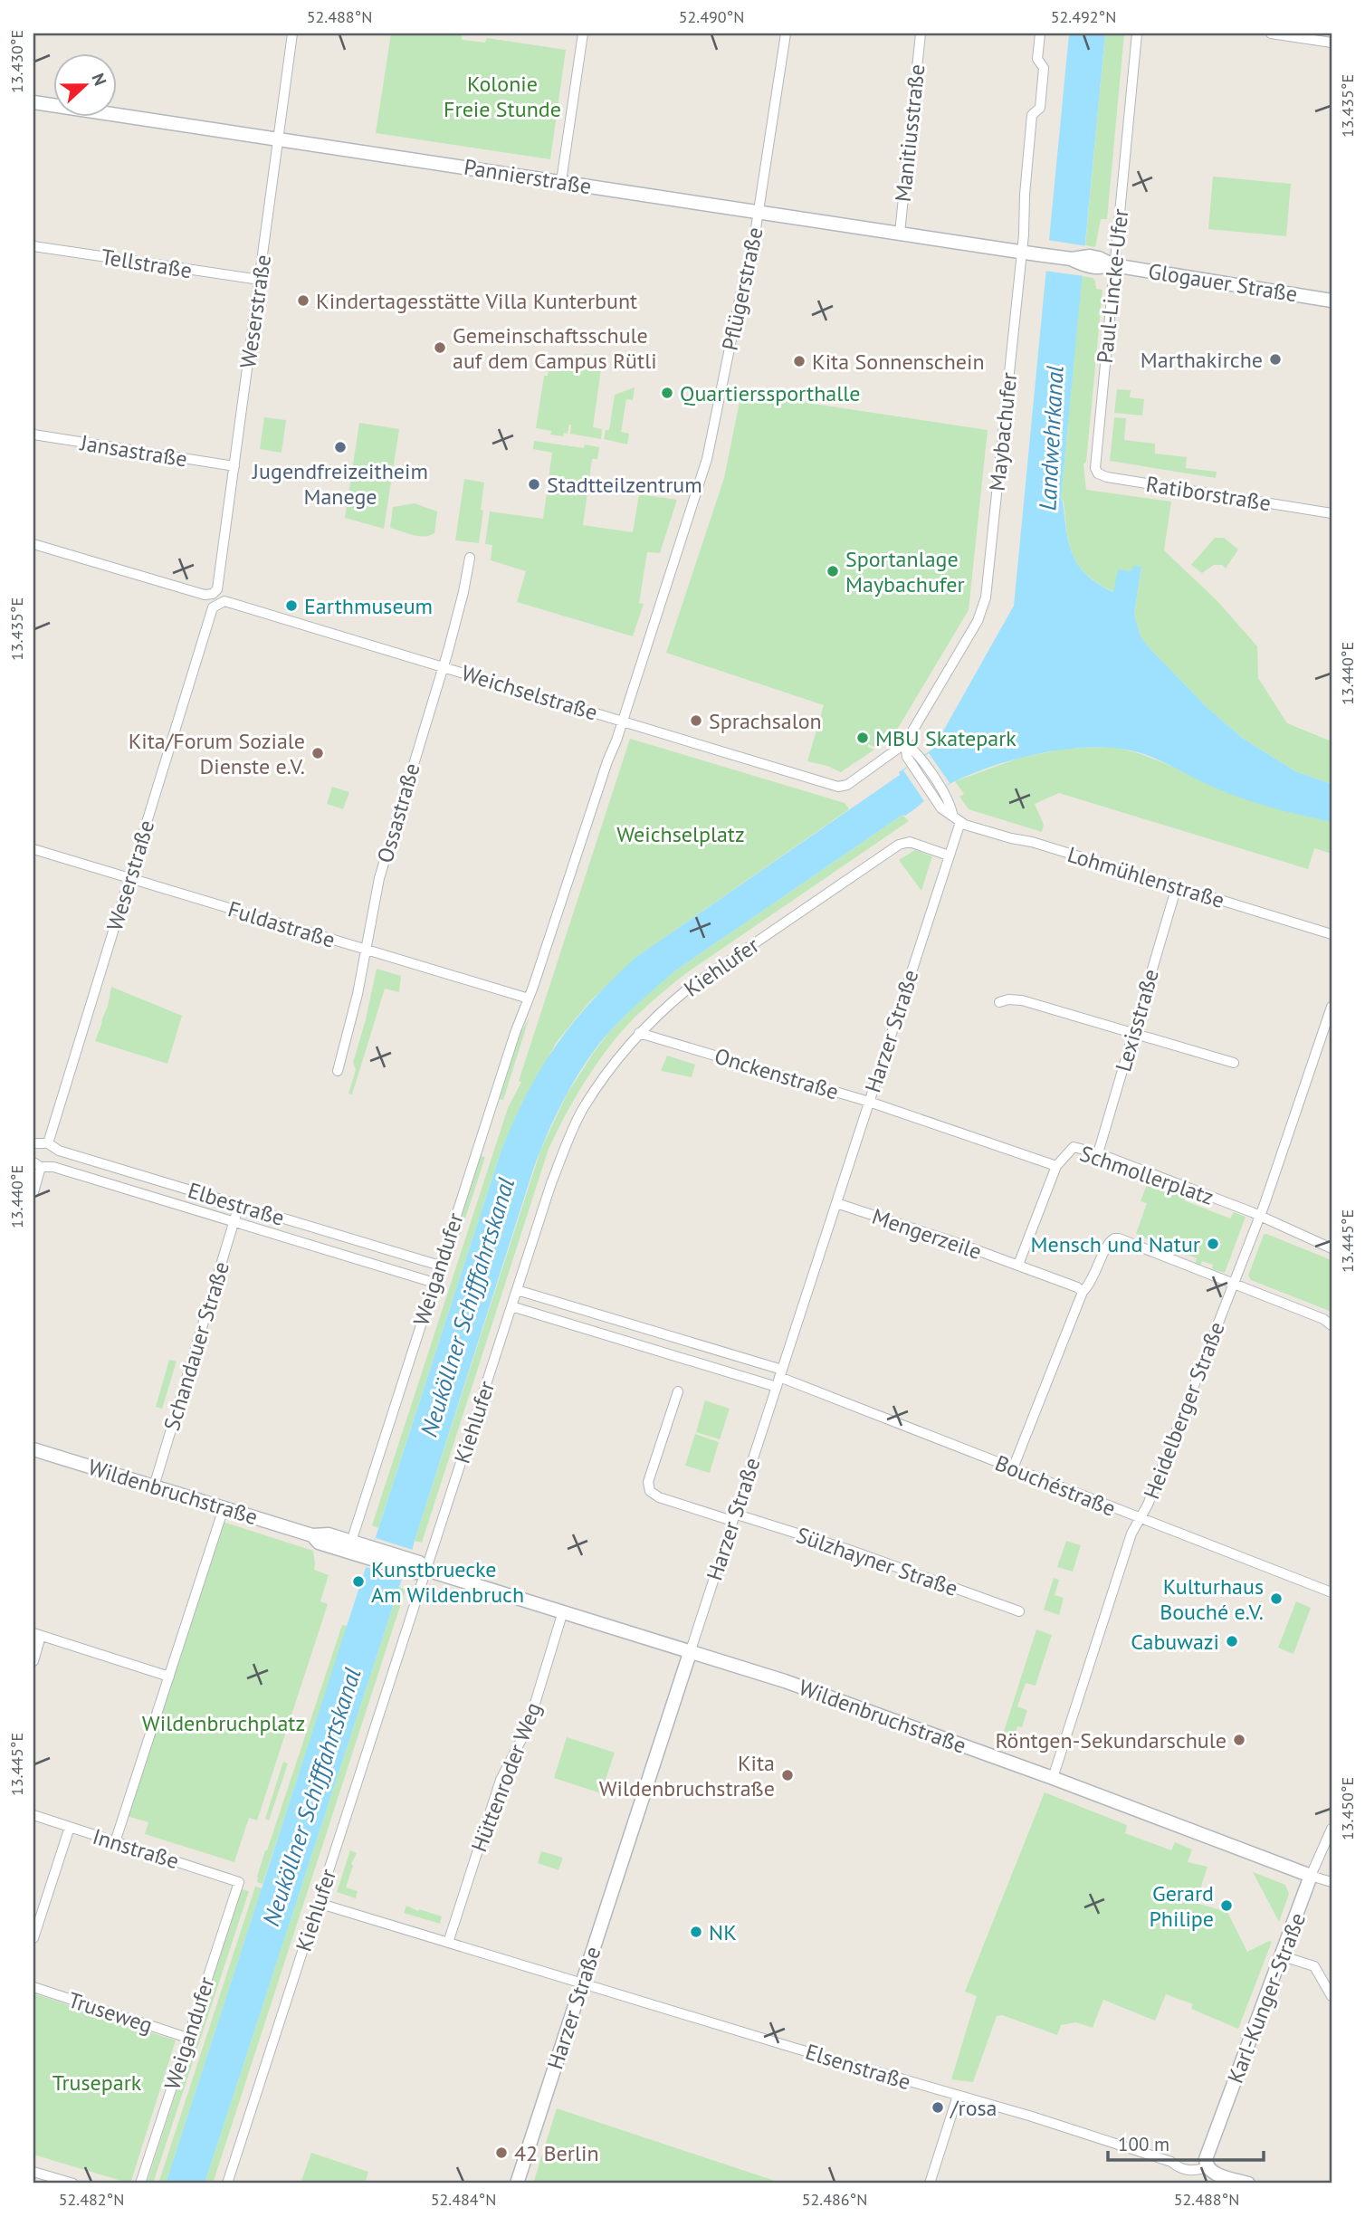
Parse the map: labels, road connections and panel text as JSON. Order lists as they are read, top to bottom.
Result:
{
  "streets": {
    "street": [
      "Manitiusstraße",
      "Pannierstraße",
      "Tellstraße",
      "Glogauer Straße",
      "Paul-Lincke-Ufer",
      "Pflügerstraße",
      "Weserstraße",
      "Maybachufer",
      "Jansastraße",
      "Ratiborstraße",
      "Weichselstraße",
      "Ossastraße",
      "Lohmühlenstraße",
      "Fuldastraße",
      "Kiehlufer",
      "Lexisstraße",
      "Harzer Straße",
      "Onckenstraße",
      "Schmollerplatz",
      "Elbestraße",
      "Mengerzeile",
      "Weigandufer",
      "Schandauer Straße",
      "Heidelberger Straße",
      "Bouchéstraße",
      "Wildenbruchstraße",
      "Sülzhayner Straße",
      "Hüttenroder Weg",
      "Innstraße",
      "Karl-Kunger-Straße",
      "Truseweg",
      "Elsenstraße"
    ]
  },
  "crossings": [
    ["Manitiusstraße", "Pannierstraße"],
    ["Pannierstraße", "Glogauer Straße"],
    ["Pannierstraße", "Pflügerstraße"],
    ["Pannierstraße", "Weserstraße"],
    ["Pannierstraße", "Maybachufer"],
    ["Tellstraße", "Weserstraße"],
    ["Glogauer Straße", "Paul-Lincke-Ufer"],
    ["Paul-Lincke-Ufer", "Ratiborstraße"],
    ["Pflügerstraße", "Weichselstraße"],
    ["Weserstraße", "Jansastraße"],
    ["Weserstraße", "Weichselstraße"],
    ["Weserstraße", "Fuldastraße"],
    ["Weserstraße", "Elbestraße"],
    ["Maybachufer", "Weichselstraße"],
    ["Weichselstraße", "Ossastraße"],
    ["Ossastraße", "Fuldastraße"],
    ["Lohmühlenstraße", "Lexisstraße"],
    ["Lohmühlenstraße", "Harzer Straße"],
    ["Fuldastraße", "Weigandufer"],
    ["Kiehlufer", "Harzer Straße"],
    ["Kiehlufer", "Onckenstraße"],
    ["Kiehlufer", "Bouchéstraße"],
    ["Kiehlufer", "Wildenbruchstraße"],
    ["Kiehlufer", "Elsenstraße"],
    ["Lexisstraße", "Schmollerplatz"],
    ["Harzer Straße", "Onckenstraße"],
    ["Harzer Straße", "Mengerzeile"],
    ["Harzer Straße", "Bouchéstraße"],
    ["Harzer Straße", "Wildenbruchstraße"],
    ["Harzer Straße", "Sülzhayner Straße"],
    ["Harzer Straße", "Elsenstraße"],
    ["Onckenstraße", "Schmollerplatz"],
    ["Schmollerplatz", "Mengerzeile"],
    ["Schmollerplatz", "Heidelberger Straße"],
    ["Elbestraße", "Weigandufer"],
    ["Elbestraße", "Schandauer Straße"],
    ["Weigandufer", "Wildenbruchstraße"],
    ["Weigandufer", "Innstraße"],
    ["Weigandufer", "Truseweg"],
    ["Schandauer Straße", "Wildenbruchstraße"],
    ["Heidelberger Straße", "Bouchéstraße"],
    ["Heidelberger Straße", "Wildenbruchstraße"],
    ["Wildenbruchstraße", "Hüttenroder Weg"],
    ["Wildenbruchstraße", "Karl-Kunger-Straße"],
    ["Hüttenroder Weg", "Elsenstraße"],
    ["Karl-Kunger-Straße", "Elsenstraße"]
  ],
  "water": ["Landwehrkanal", "Neuköllner Schifffahrtskanal"],
  "parks": [
    "Kolonie Freie Stunde",
    "Weichselplatz",
    "Wildenbruchplatz",
    "Trusepark"
  ],
  "places": [
    "Kindertagesstätte Villa Kunterbunt",
    "Gemeinschaftsschule auf dem Campus Rütli",
    "Marthakirche",
    "Kita Sonnenschein",
    "Quartierssporthalle",
    "Jugendfreizeitheim Manege",
    "Stadtteilzentrum",
    "Sportanlage Maybachufer",
    "Earthmuseum",
    "Sprachsalon",
    "MBU Skatepark",
    "Kita/Forum Soziale Dienste e.V.",
    "Mensch und Natur",
    "Kunstbruecke Am Wildenbruch",
    "Kulturhaus Bouché e.V.",
    "Cabuwazi",
    "Röntgen-Sekundarschule",
    "Kita Wildenbruchstraße",
    "Gerard Philipe",
    "NK",
    "/rosa",
    "42 Berlin"
  ],
  "scale_bar": "100 m",
  "north": "right",
  "coordinates": [
    "52.488°N",
    "52.490°N",
    "52.492°N",
    "13.430°E",
    "13.435°E",
    "13.440°E",
    "13.445°E",
    "13.450°E",
    "52.482°N",
    "52.484°N",
    "52.486°N"
  ]
}
